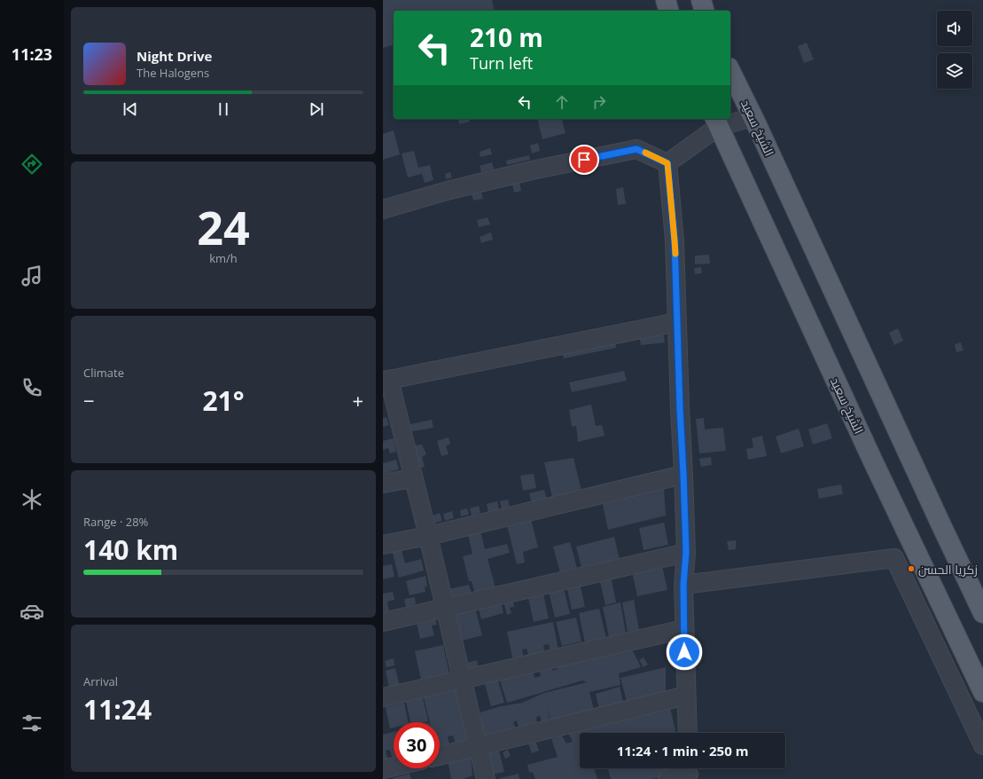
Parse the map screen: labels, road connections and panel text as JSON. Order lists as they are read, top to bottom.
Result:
{
  "streets": {
    "main road": ["الشيخ سعيد"]
  },
  "places": ["زكريا الحسن"],
  "page": {
    "tabs": "11:23",
    "turn": ["210 m", "Turn left"],
    "song": ["Night Drive", "The Halogens"],
    "tile": [
      ["24", "km/h"],
      "Climate",
      ["Range · 28%", "140 km"],
      ["Arrival", "11:24"]
    ],
    "heat": ["−", "21°", "+"],
    "limit": "30",
    "trip": "11:24 · 1 min · 250 m"
  }
}
